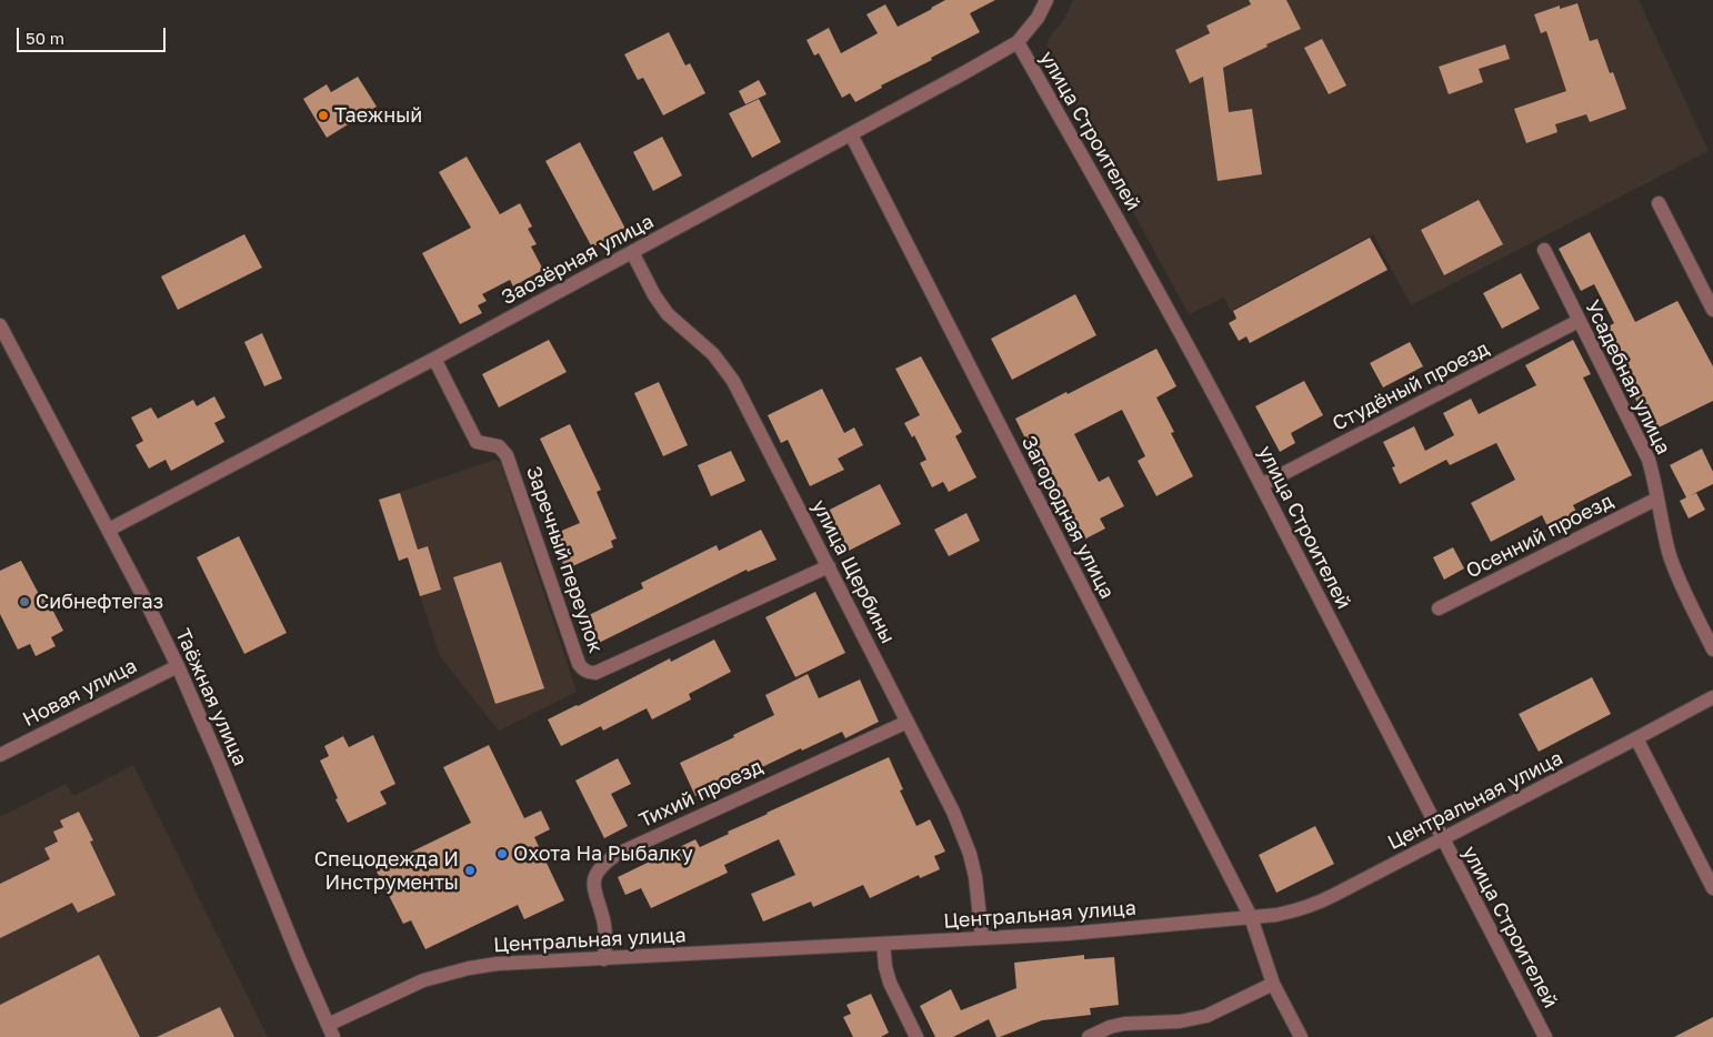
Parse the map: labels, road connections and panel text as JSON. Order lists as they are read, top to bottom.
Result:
{
  "streets": {
    "street": [
      "улица Строителей",
      "Заозёрная улица",
      "Усадебная улица",
      "Студёный проезд",
      "Загородная улица",
      "Осенний проезд",
      "Заречный переулок",
      "улица Щербины",
      "Новая улица",
      "Таёжная улица",
      "Тихий проезд",
      "Центральная улица"
    ]
  },
  "crossings": [
    ["улица Строителей", "Заозёрная улица"],
    ["улица Строителей", "Студёный проезд"],
    ["улица Строителей", "Центральная улица"],
    ["Заозёрная улица", "Загородная улица"],
    ["Заозёрная улица", "Заречный переулок"],
    ["Заозёрная улица", "улица Щербины"],
    ["Заозёрная улица", "Таёжная улица"],
    ["Усадебная улица", "Студёный проезд"],
    ["Усадебная улица", "Осенний проезд"],
    ["Загородная улица", "Центральная улица"],
    ["Заречный переулок", "улица Щербины"],
    ["улица Щербины", "Тихий проезд"],
    ["улица Щербины", "Центральная улица"],
    ["Новая улица", "Таёжная улица"],
    ["Таёжная улица", "Центральная улица"],
    ["Тихий проезд", "Центральная улица"]
  ],
  "places": [
    "Таежный",
    "Сибнефтегаз",
    "Охота На Рыбалку",
    "Спецодежда И Инструменты"
  ],
  "scale_bar": "50 m"
}
